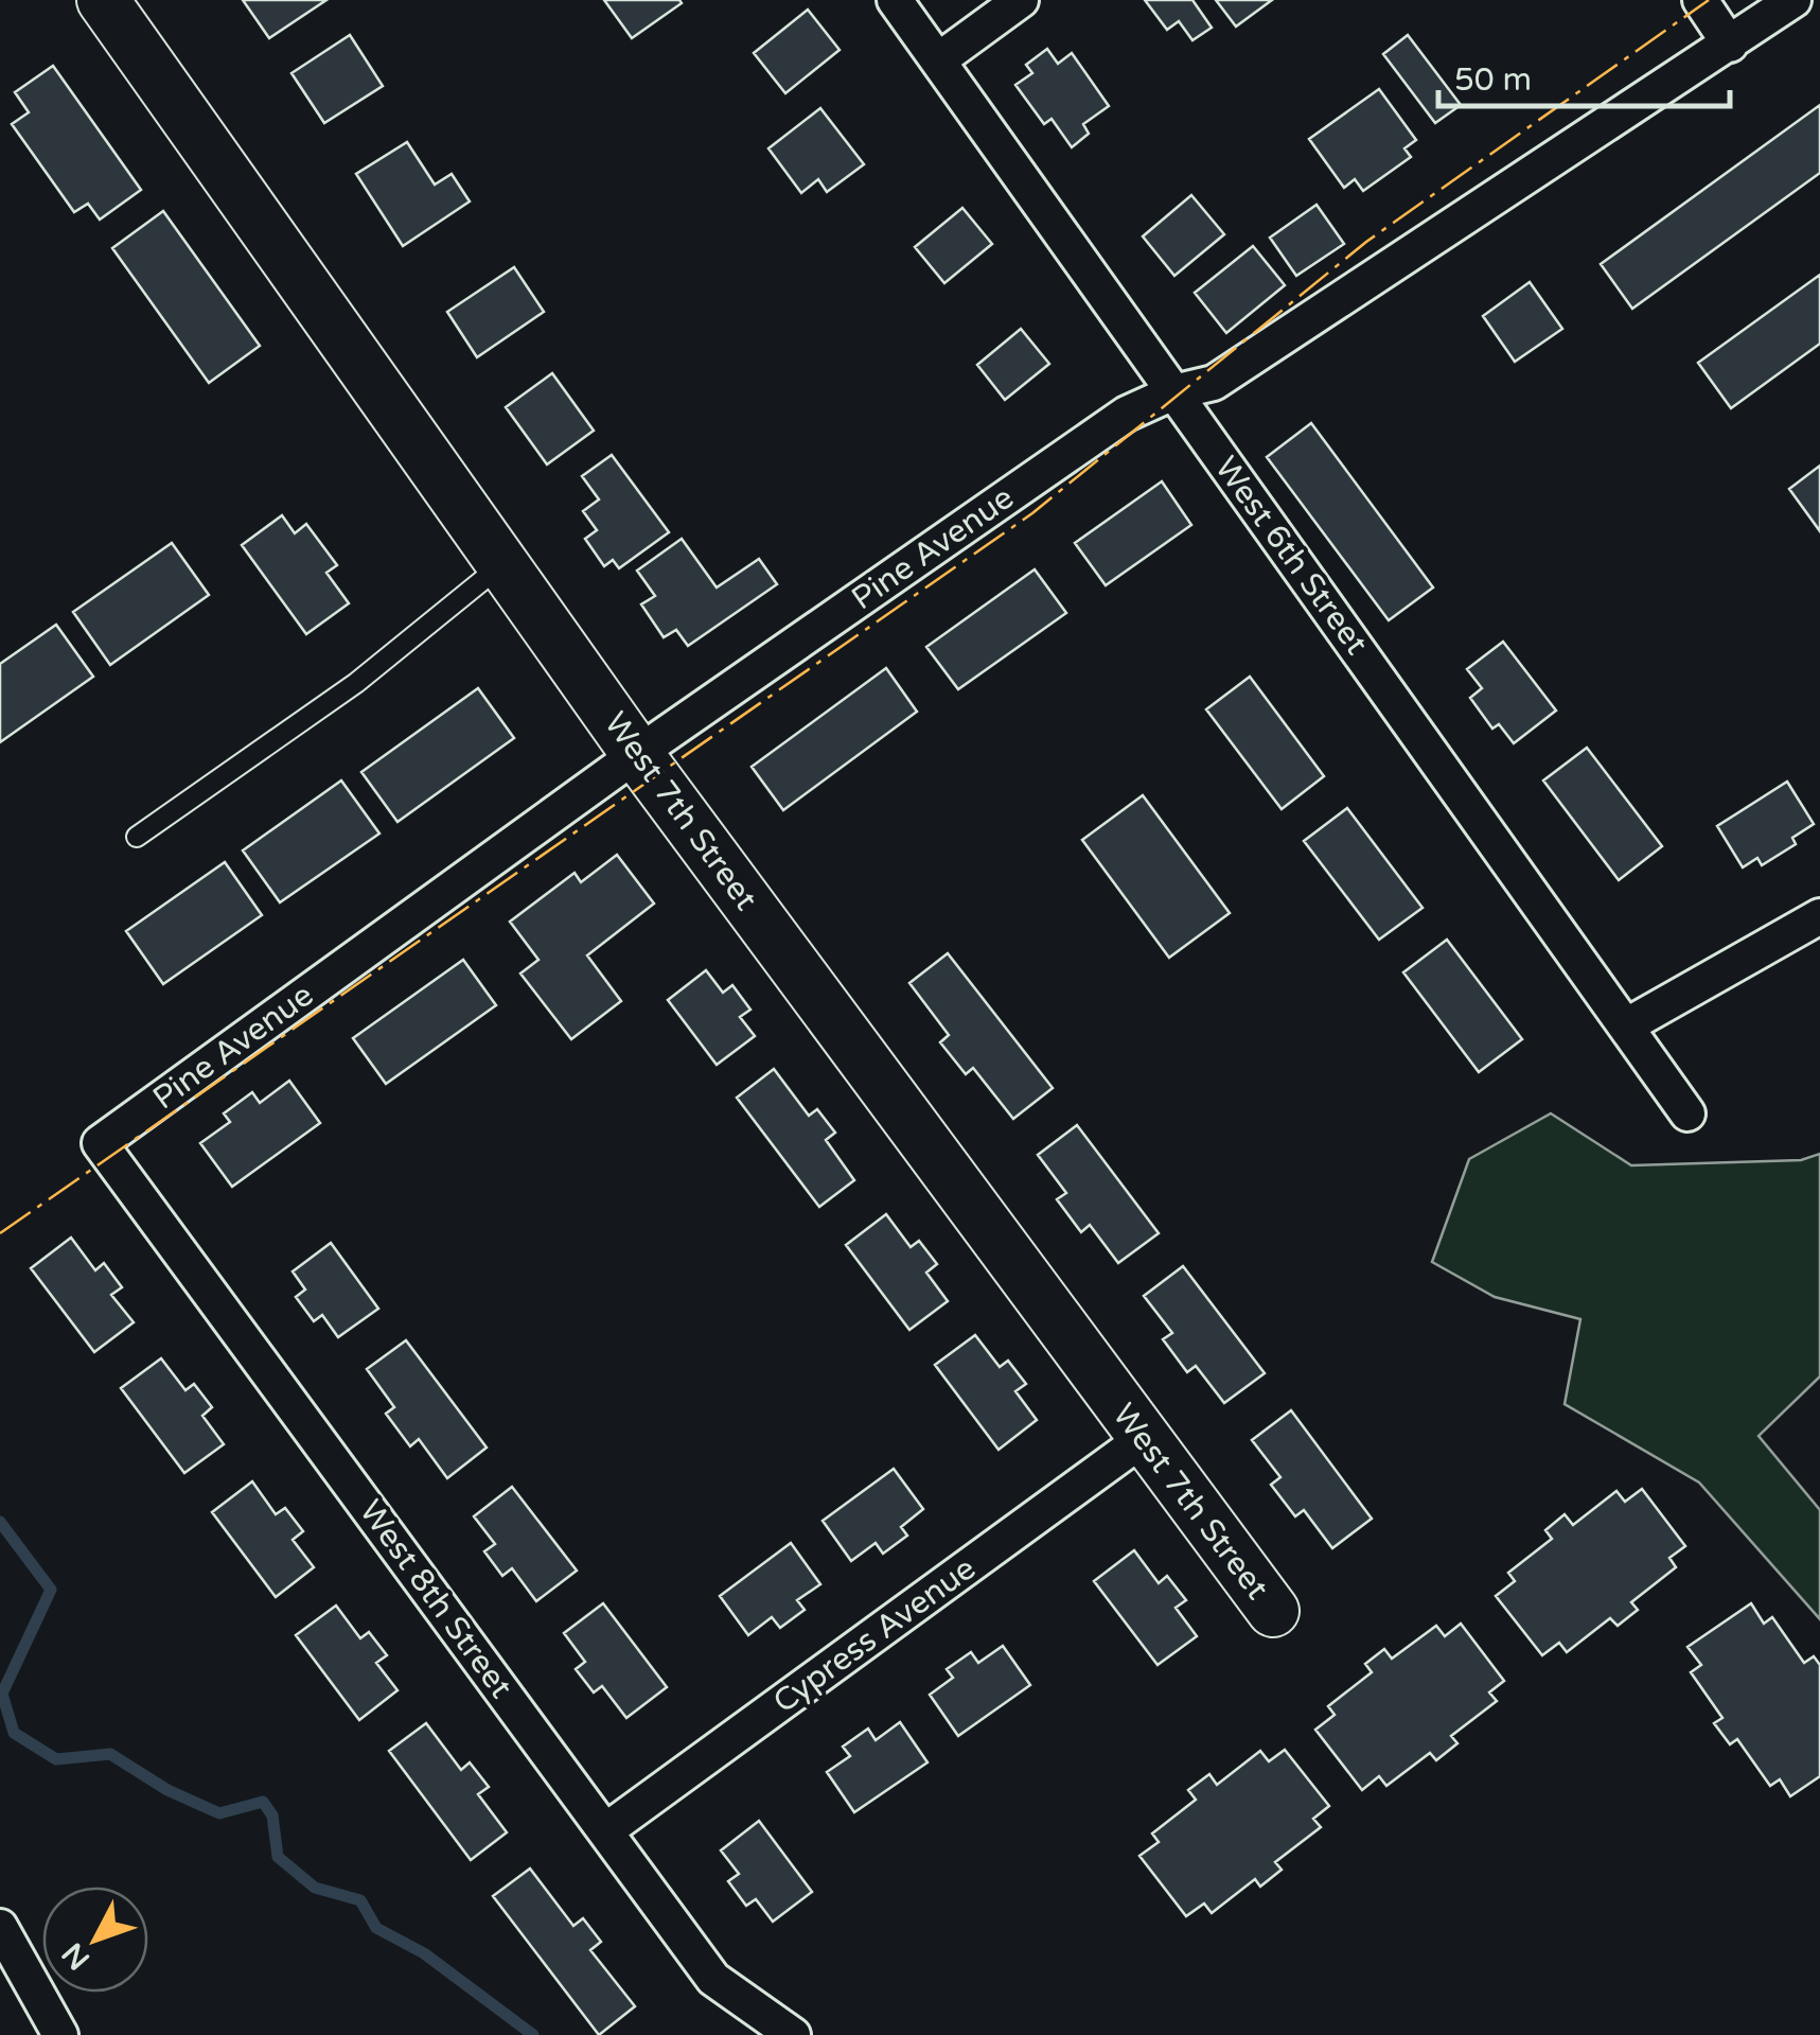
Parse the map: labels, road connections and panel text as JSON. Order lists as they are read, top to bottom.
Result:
{
  "streets": {
    "street": [
      "Pine Avenue",
      "West 6th Street",
      "West 7th Street",
      "West 8th Street",
      "Cypress Avenue"
    ]
  },
  "crossings": [
    ["Pine Avenue", "West 6th Street"],
    ["Pine Avenue", "West 7th Street"],
    ["Pine Avenue", "West 8th Street"],
    ["West 7th Street", "Cypress Avenue"],
    ["West 8th Street", "Cypress Avenue"]
  ],
  "scale_bar": "50 m",
  "north": "bottom left"
}
